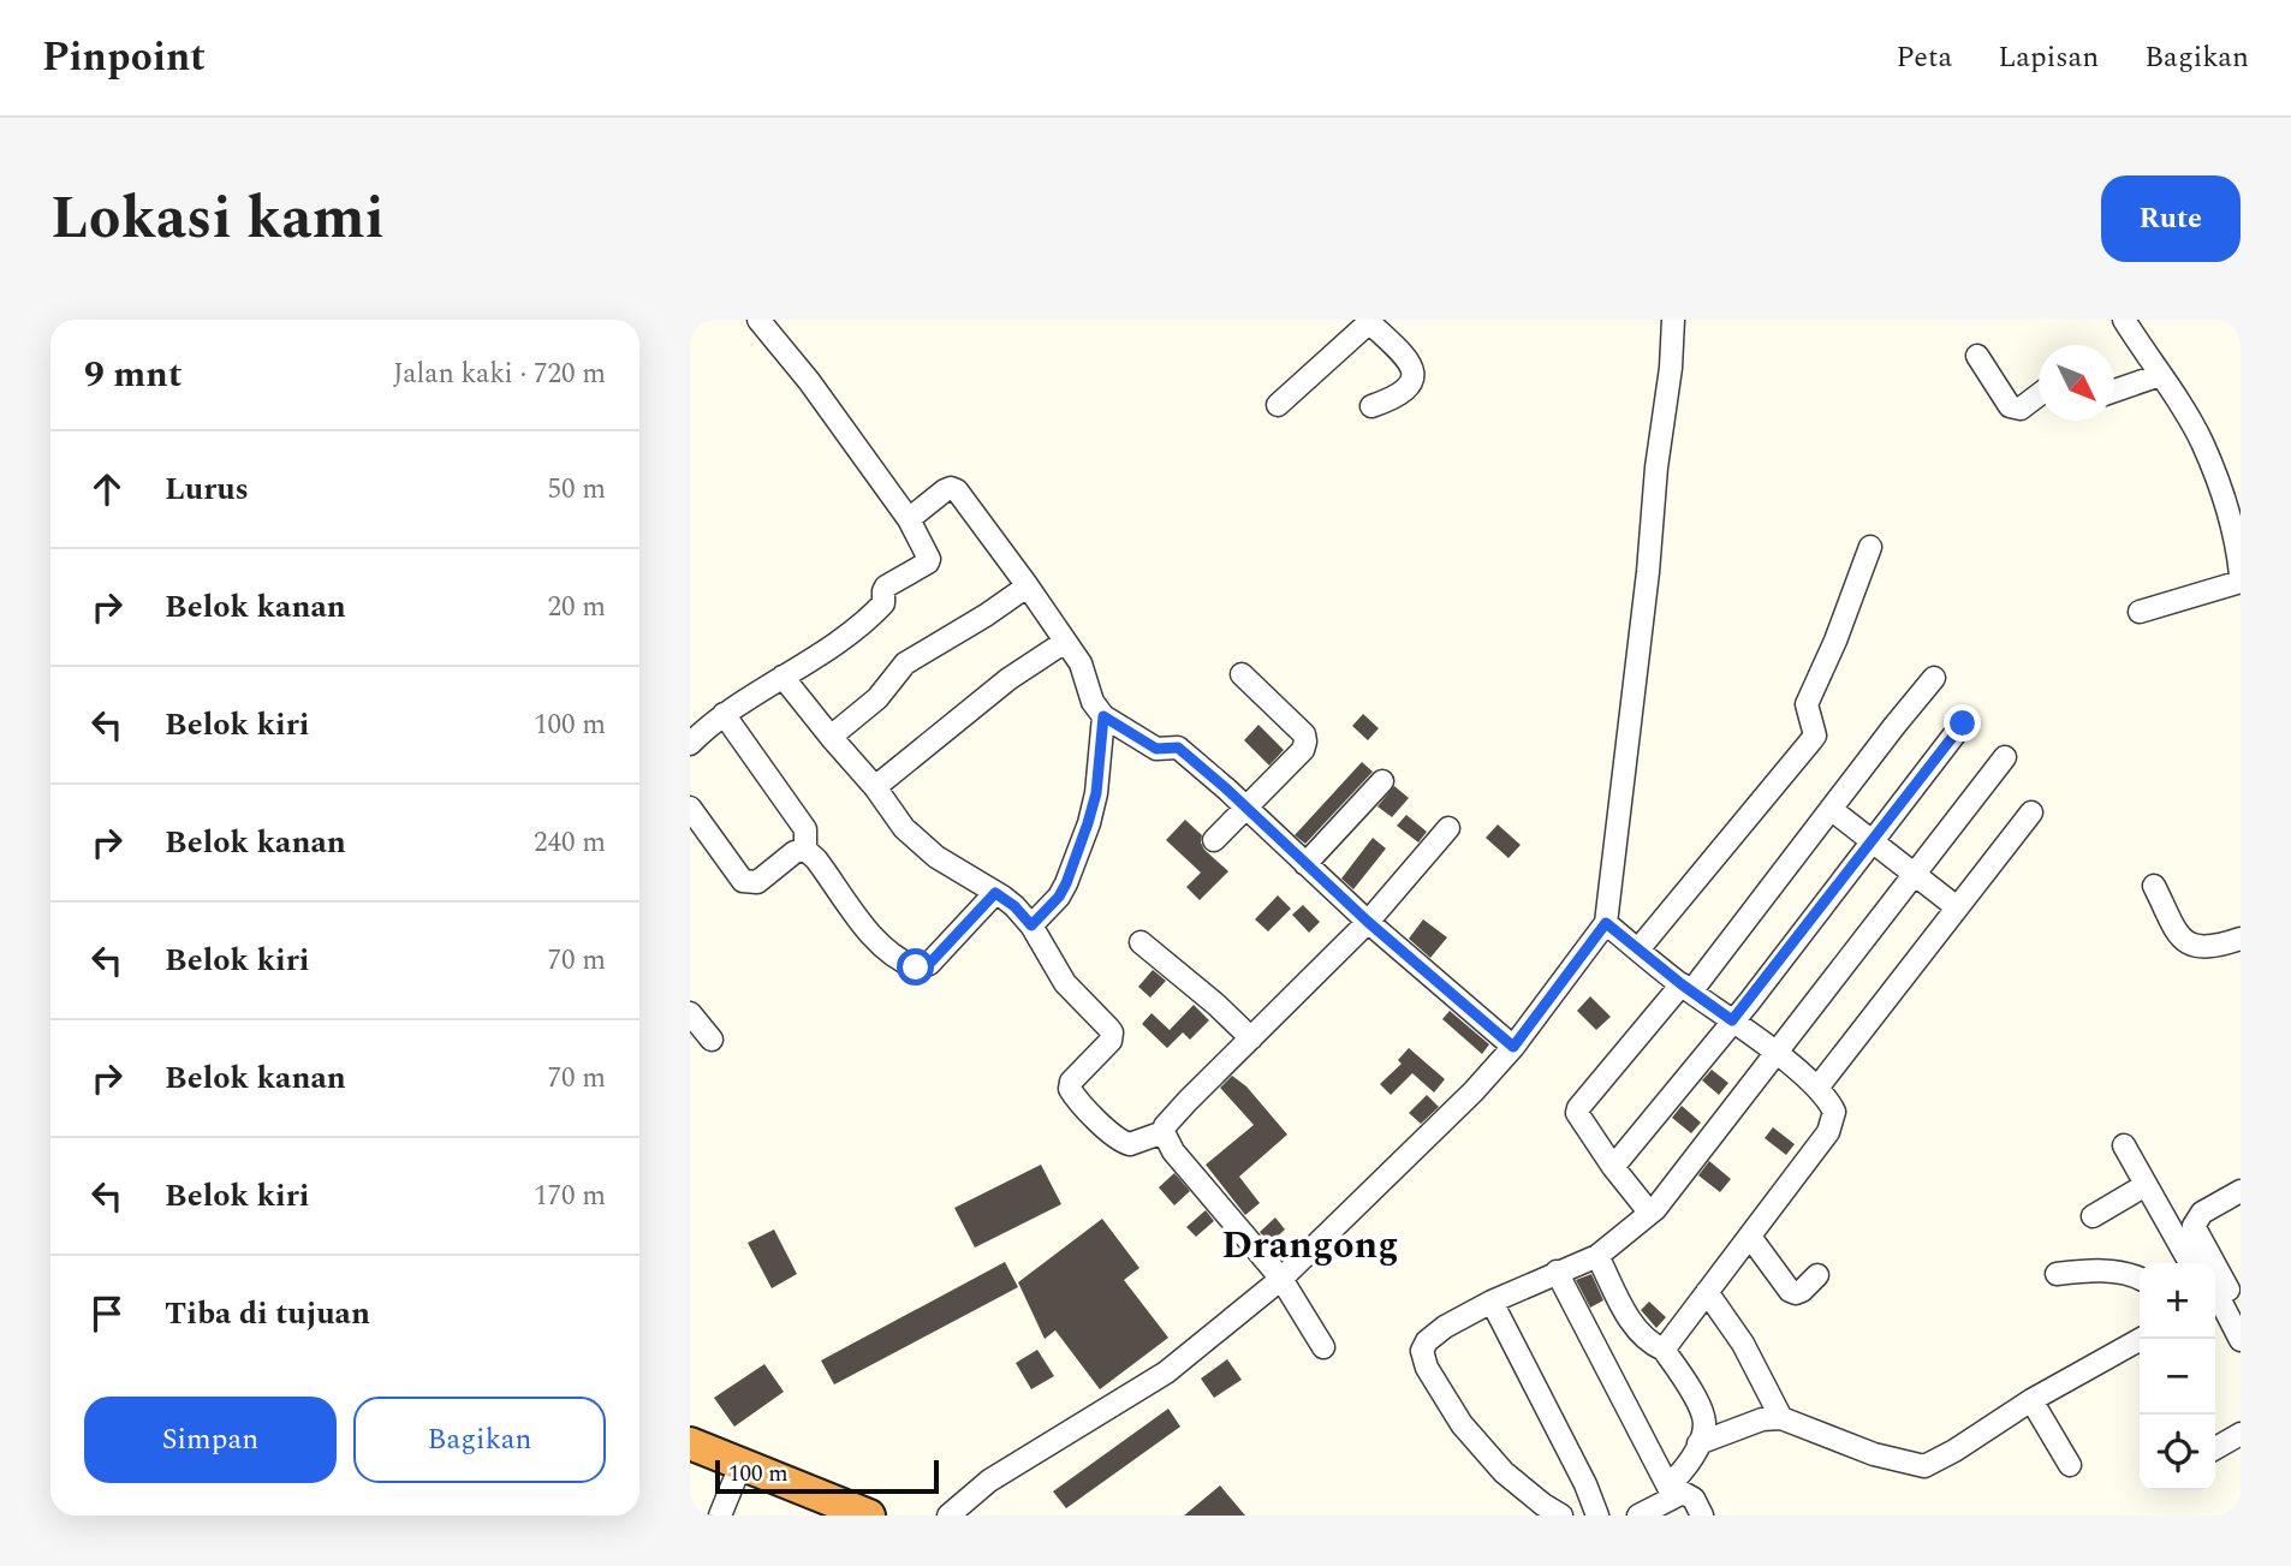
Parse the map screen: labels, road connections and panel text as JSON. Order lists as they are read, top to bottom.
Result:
{
  "districts": ["Drangong"],
  "scale_bar": "100 m",
  "north": "bottom right",
  "page": {
    "header": "Pinpoint",
    "nav": ["Peta", "Lapisan", "Bagikan"],
    "title": "Lokasi kami",
    "buttons": [
      "Rute",
      ["Simpan", "Bagikan"]
    ],
    "heading": ["9 mnt", "Jalan kaki · 720 m"],
    "list": [
      ["Lurus", "50 m"],
      ["Belok kanan", "20 m"],
      ["Belok kiri", "100 m"],
      ["Belok kanan", "240 m"],
      ["Belok kiri", "70 m"],
      ["Belok kanan", "70 m"],
      ["Belok kiri", "170 m"],
      "Tiba di tujuan"
    ],
    "map_buttons": ["+", "−"],
    "scale": "100 m"
  }
}
